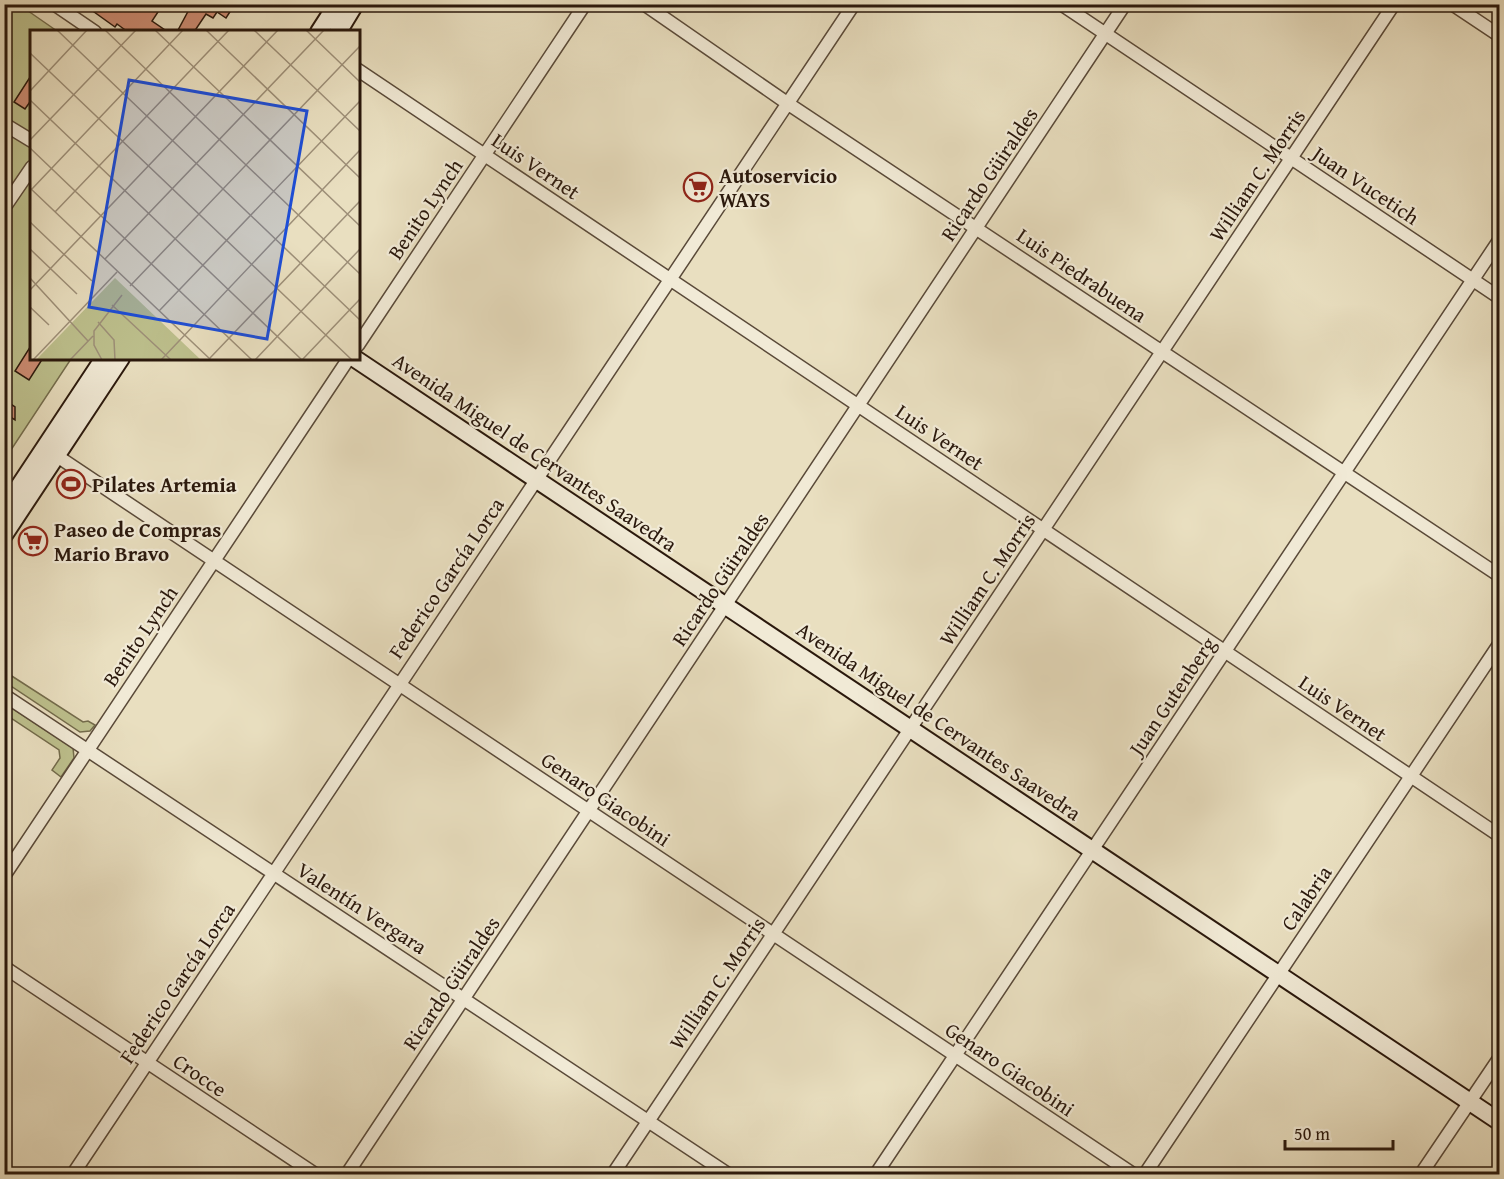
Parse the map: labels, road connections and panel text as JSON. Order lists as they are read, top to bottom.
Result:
{
  "streets": {
    "street": [
      "Luis Vernet",
      "Ricardo Güiraldes",
      "William C. Morris",
      "Juan Vucetich",
      "Benito Lynch",
      "Luis Piedrabuena",
      "Avenida Miguel de Cervantes Saavedra",
      "Federico García Lorca",
      "Juan Gutenberg",
      "Genaro Giacobini",
      "Calabria",
      "Valentín Vergara",
      "Crocce"
    ]
  },
  "crossings": [
    ["Luis Vernet", "Ricardo Güiraldes"],
    ["Luis Vernet", "William C. Morris"],
    ["Luis Vernet", "Benito Lynch"],
    ["Luis Vernet", "Federico García Lorca"],
    ["Luis Vernet", "Juan Gutenberg"],
    ["Luis Vernet", "Calabria"],
    ["Ricardo Güiraldes", "Juan Vucetich"],
    ["Ricardo Güiraldes", "Luis Piedrabuena"],
    ["Ricardo Güiraldes", "Avenida Miguel de Cervantes Saavedra"],
    ["Ricardo Güiraldes", "Genaro Giacobini"],
    ["Ricardo Güiraldes", "Valentín Vergara"],
    ["William C. Morris", "Juan Vucetich"],
    ["William C. Morris", "Luis Piedrabuena"],
    ["William C. Morris", "Avenida Miguel de Cervantes Saavedra"],
    ["William C. Morris", "Genaro Giacobini"],
    ["William C. Morris", "Valentín Vergara"],
    ["Juan Vucetich", "Juan Gutenberg"],
    ["Benito Lynch", "Genaro Giacobini"],
    ["Benito Lynch", "Valentín Vergara"],
    ["Luis Piedrabuena", "Federico García Lorca"],
    ["Luis Piedrabuena", "Juan Gutenberg"],
    ["Avenida Miguel de Cervantes Saavedra", "Federico García Lorca"],
    ["Avenida Miguel de Cervantes Saavedra", "Juan Gutenberg"],
    ["Avenida Miguel de Cervantes Saavedra", "Calabria"],
    ["Federico García Lorca", "Genaro Giacobini"],
    ["Federico García Lorca", "Valentín Vergara"],
    ["Federico García Lorca", "Crocce"],
    ["Juan Gutenberg", "Genaro Giacobini"]
  ],
  "places": {
    "supermarket": ["Autoservicio WAYS", "Paseo de Compras Mario Bravo"],
    "sports": ["Pilates Artemia"]
  },
  "scale_bar": "50 m"
}
